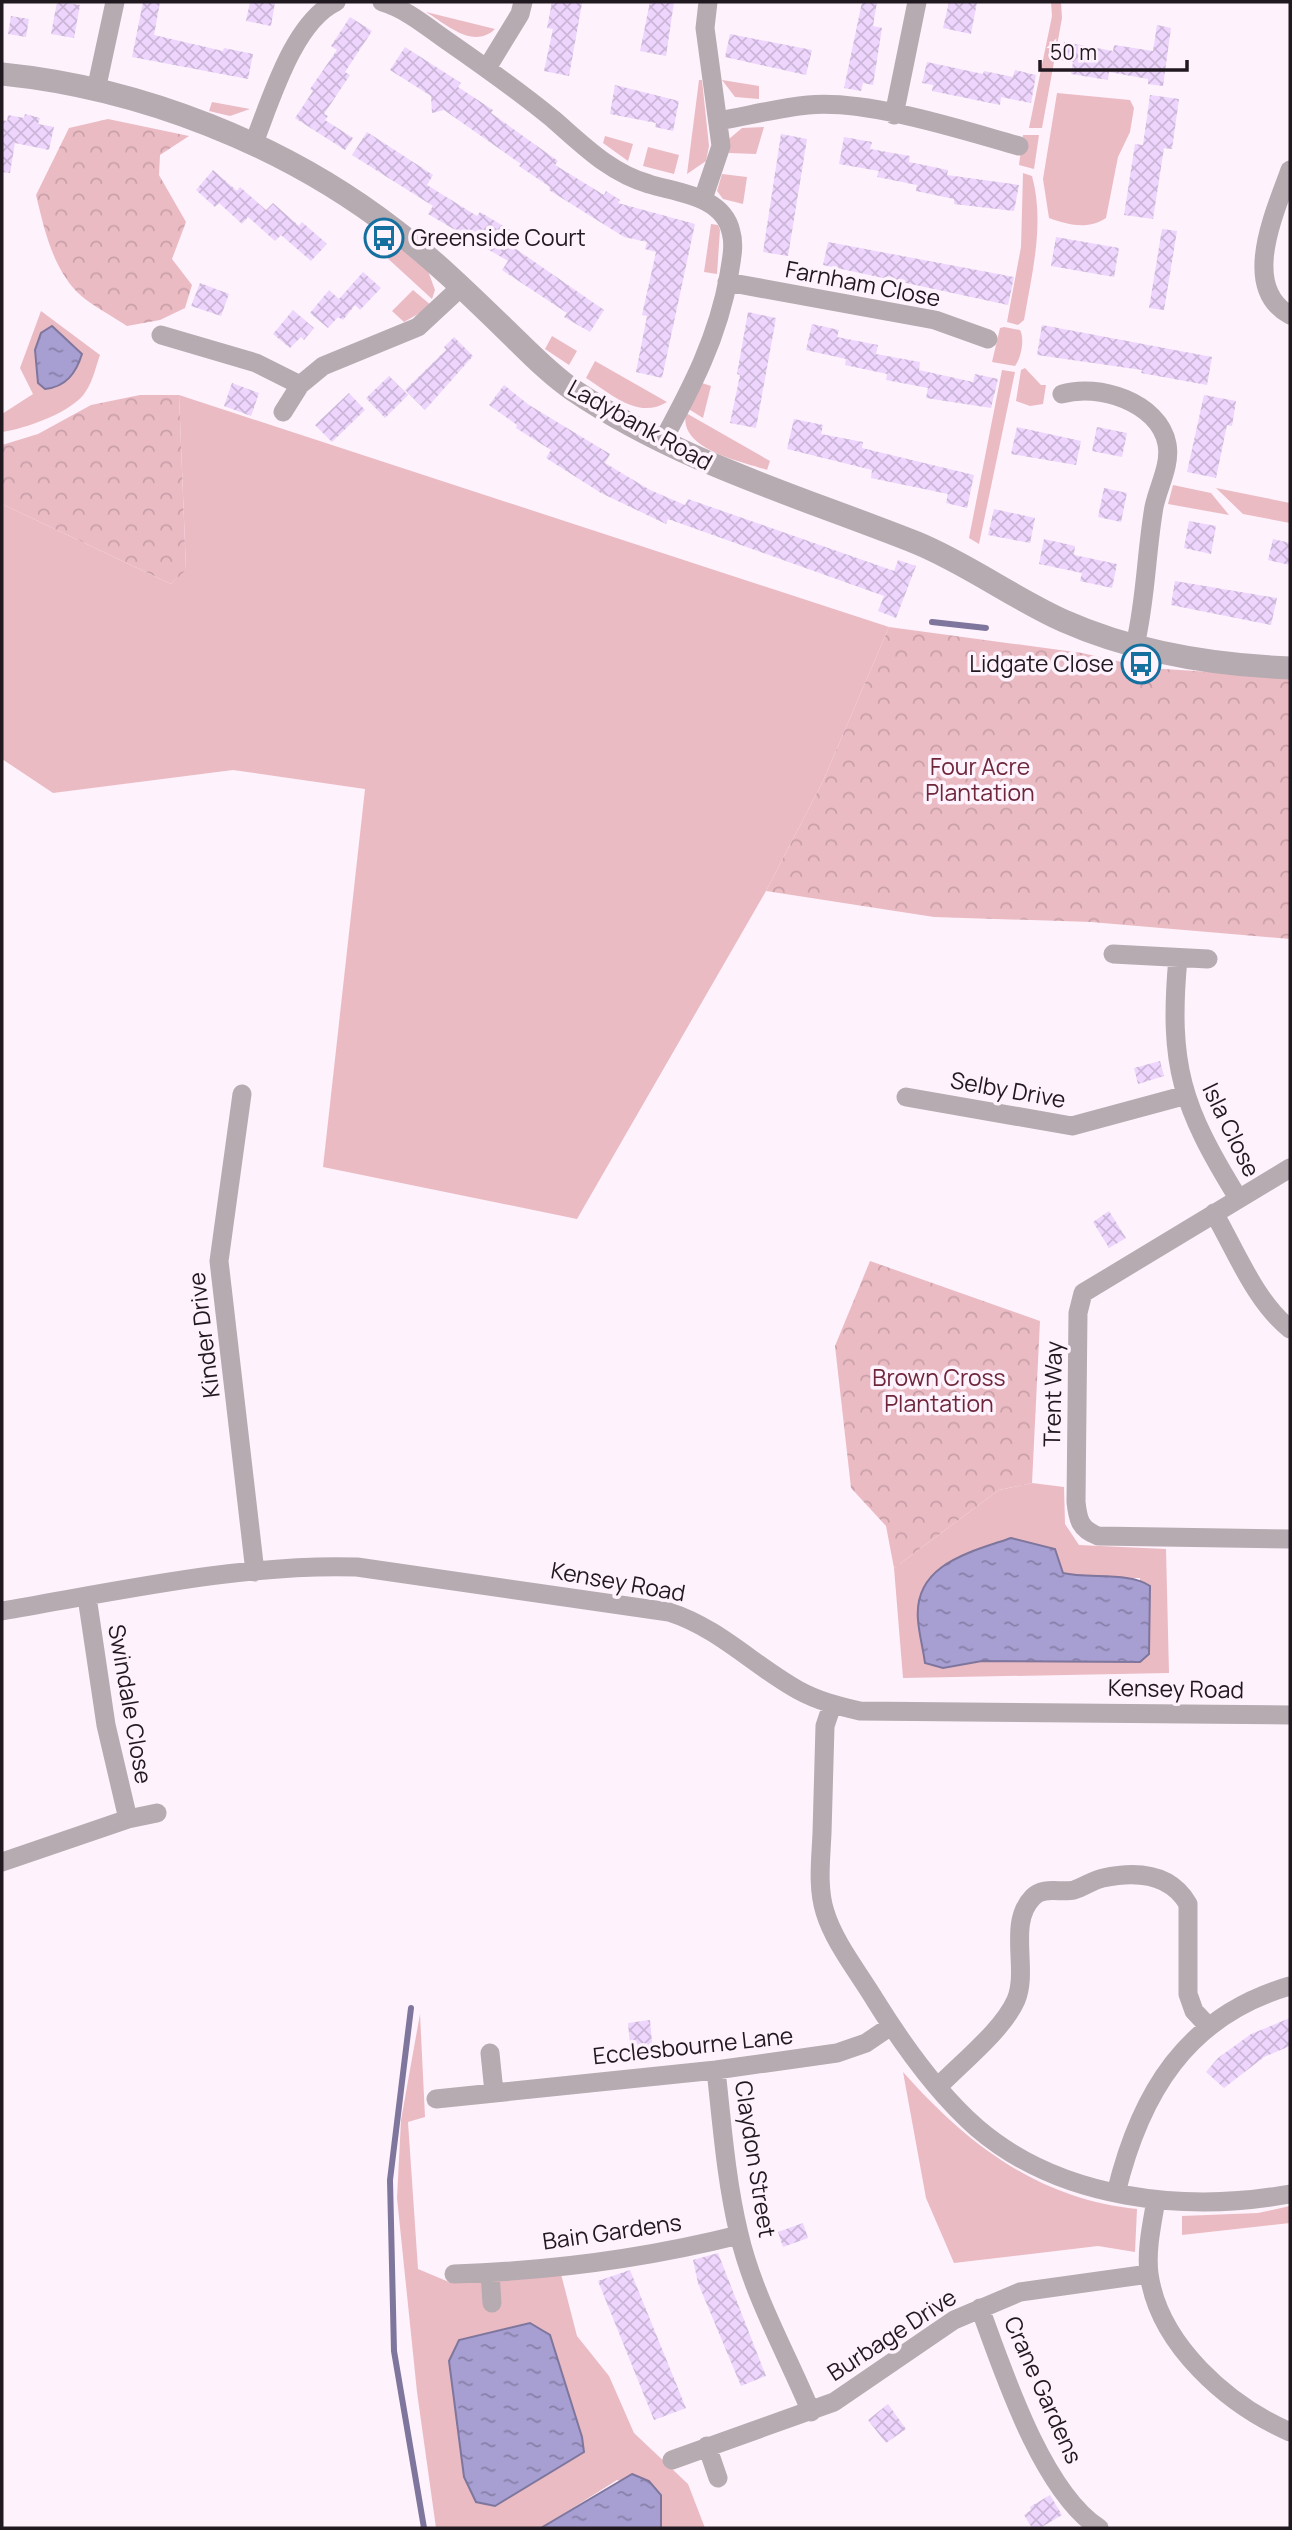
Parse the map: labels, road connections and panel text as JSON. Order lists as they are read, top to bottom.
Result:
{
  "streets": {
    "street": [
      "Farnham Close",
      "Ladybank Road",
      "Selby Drive",
      "Isla Close",
      "Kinder Drive",
      "Trent Way",
      "Kensey Road",
      "Swindale Close",
      "Ecclesbourne Lane",
      "Claydon Street",
      "Bain Gardens",
      "Burbage Drive",
      "Crane Gardens"
    ]
  },
  "crossings": [
    ["Selby Drive", "Isla Close"],
    ["Isla Close", "Trent Way"],
    ["Kinder Drive", "Kensey Road"],
    ["Kensey Road", "Swindale Close"],
    ["Ecclesbourne Lane", "Claydon Street"],
    ["Claydon Street", "Bain Gardens"],
    ["Claydon Street", "Burbage Drive"],
    ["Burbage Drive", "Crane Gardens"]
  ],
  "parks": ["Four Acre Plantation", "Brown Cross Plantation"],
  "places": {
    "bus stop": ["Greenside Court", "Lidgate Close"]
  },
  "scale_bar": "50 m"
}
